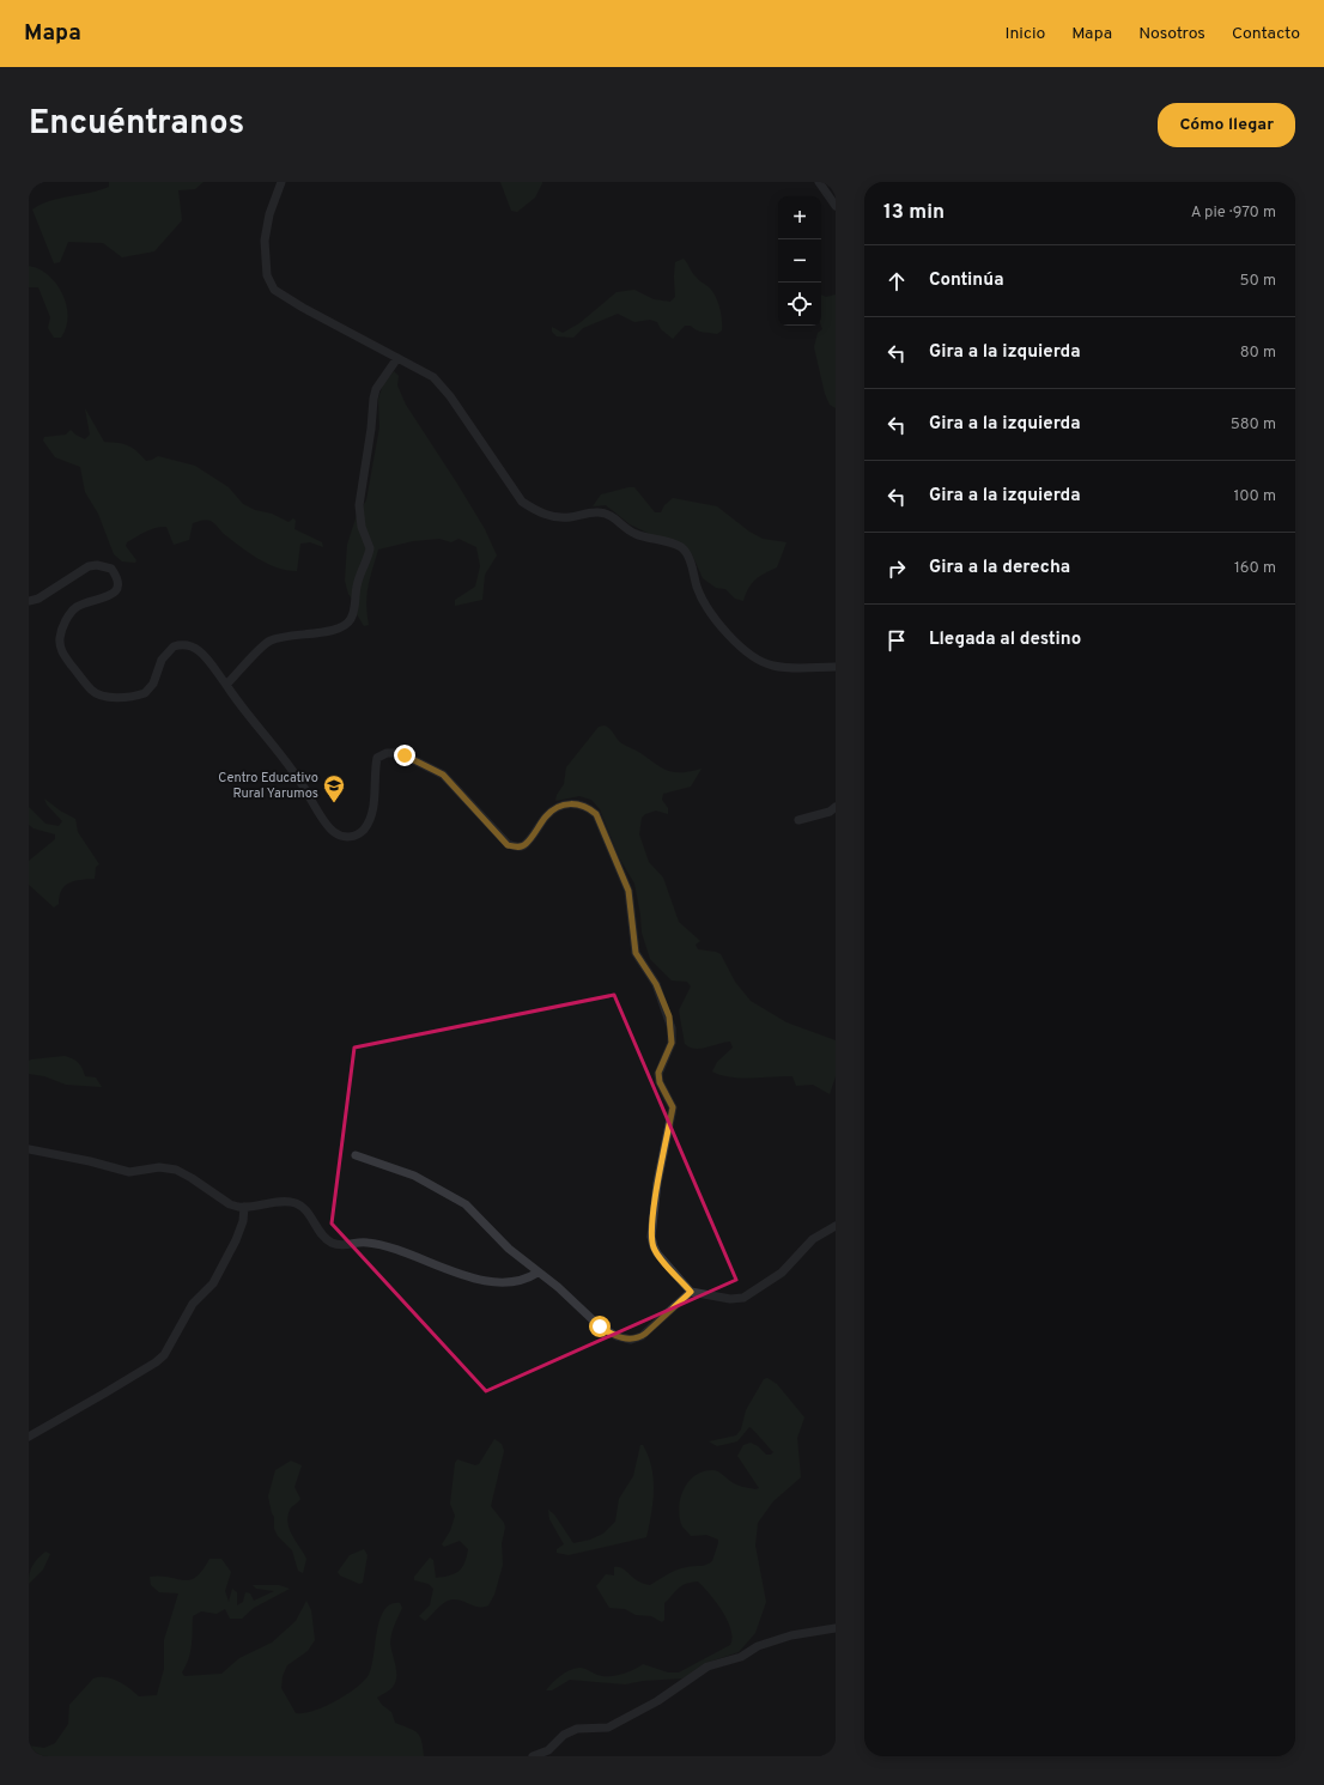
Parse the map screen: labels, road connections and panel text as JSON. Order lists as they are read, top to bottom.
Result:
{
  "places": {
    "school or university": ["Centro Educativo Rural Yarumos"]
  },
  "page": {
    "header": "Mapa",
    "nav": [
      "Inicio",
      "Mapa",
      "Nosotros",
      "Contacto"
    ],
    "title": "Encuéntranos",
    "buttons": "Cómo llegar",
    "heading": ["13 min", "A pie · 970 m"],
    "map_buttons": ["+", "−"],
    "list": [
      ["Continúa", "50 m"],
      ["Gira a la izquierda", "80 m"],
      ["Gira a la izquierda", "580 m"],
      ["Gira a la izquierda", "100 m"],
      ["Gira a la derecha", "160 m"],
      "Llegada al destino"
    ]
  }
}
